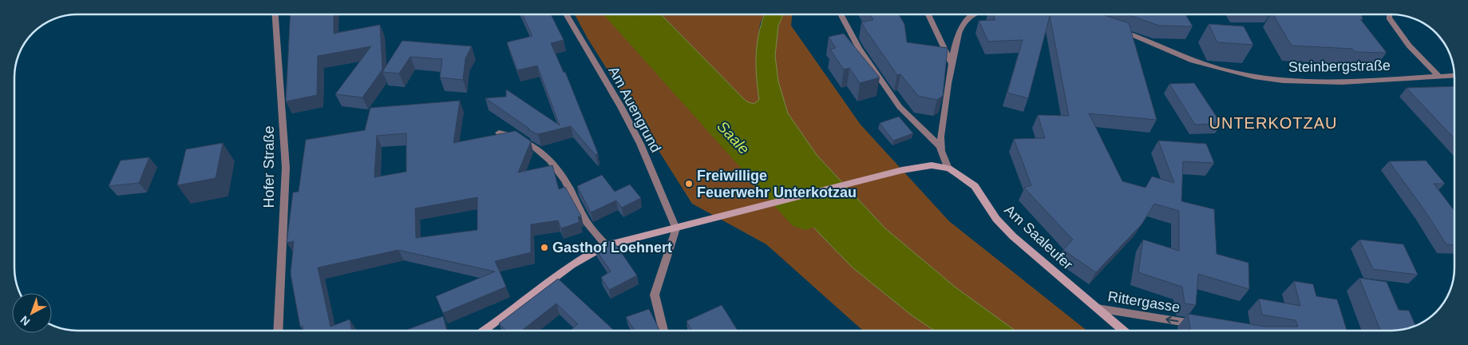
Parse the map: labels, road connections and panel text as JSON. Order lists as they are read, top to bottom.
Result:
{
  "streets": {
    "street": [
      "Steinbergstraße",
      "Am Auengrund",
      "Hofer Straße",
      "Am Saaleufer",
      "Rittergasse"
    ]
  },
  "crossings": [
    ["Am Auengrund", "Am Saaleufer"],
    ["Am Saaleufer", "Rittergasse"]
  ],
  "one_way": ["Rittergasse"],
  "districts": ["UNTERKOTZAU"],
  "water": ["Saale"],
  "places": ["Freiwillige Feuerwehr Unterkotzau", "Gasthof Loehnert"],
  "north": "bottom left"
}
